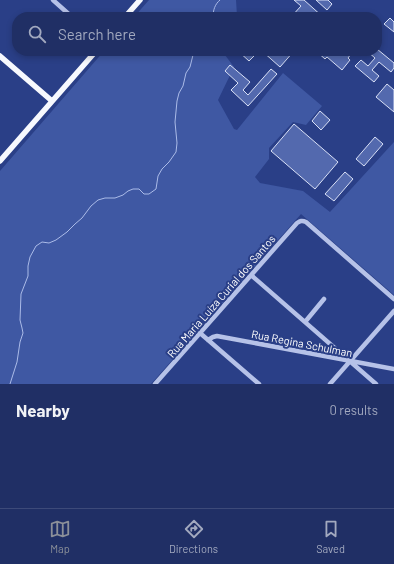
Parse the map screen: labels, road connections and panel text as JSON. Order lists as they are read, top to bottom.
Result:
{
  "streets": {
    "street": ["Rua Maria Luíza Curial dos Santos", "Rua Regina Schulman"]
  },
  "page": {
    "search": "Search here",
    "heading": ["Nearby", "0 results"],
    "nav": ["Map", "Directions", "Saved"]
  }
}
